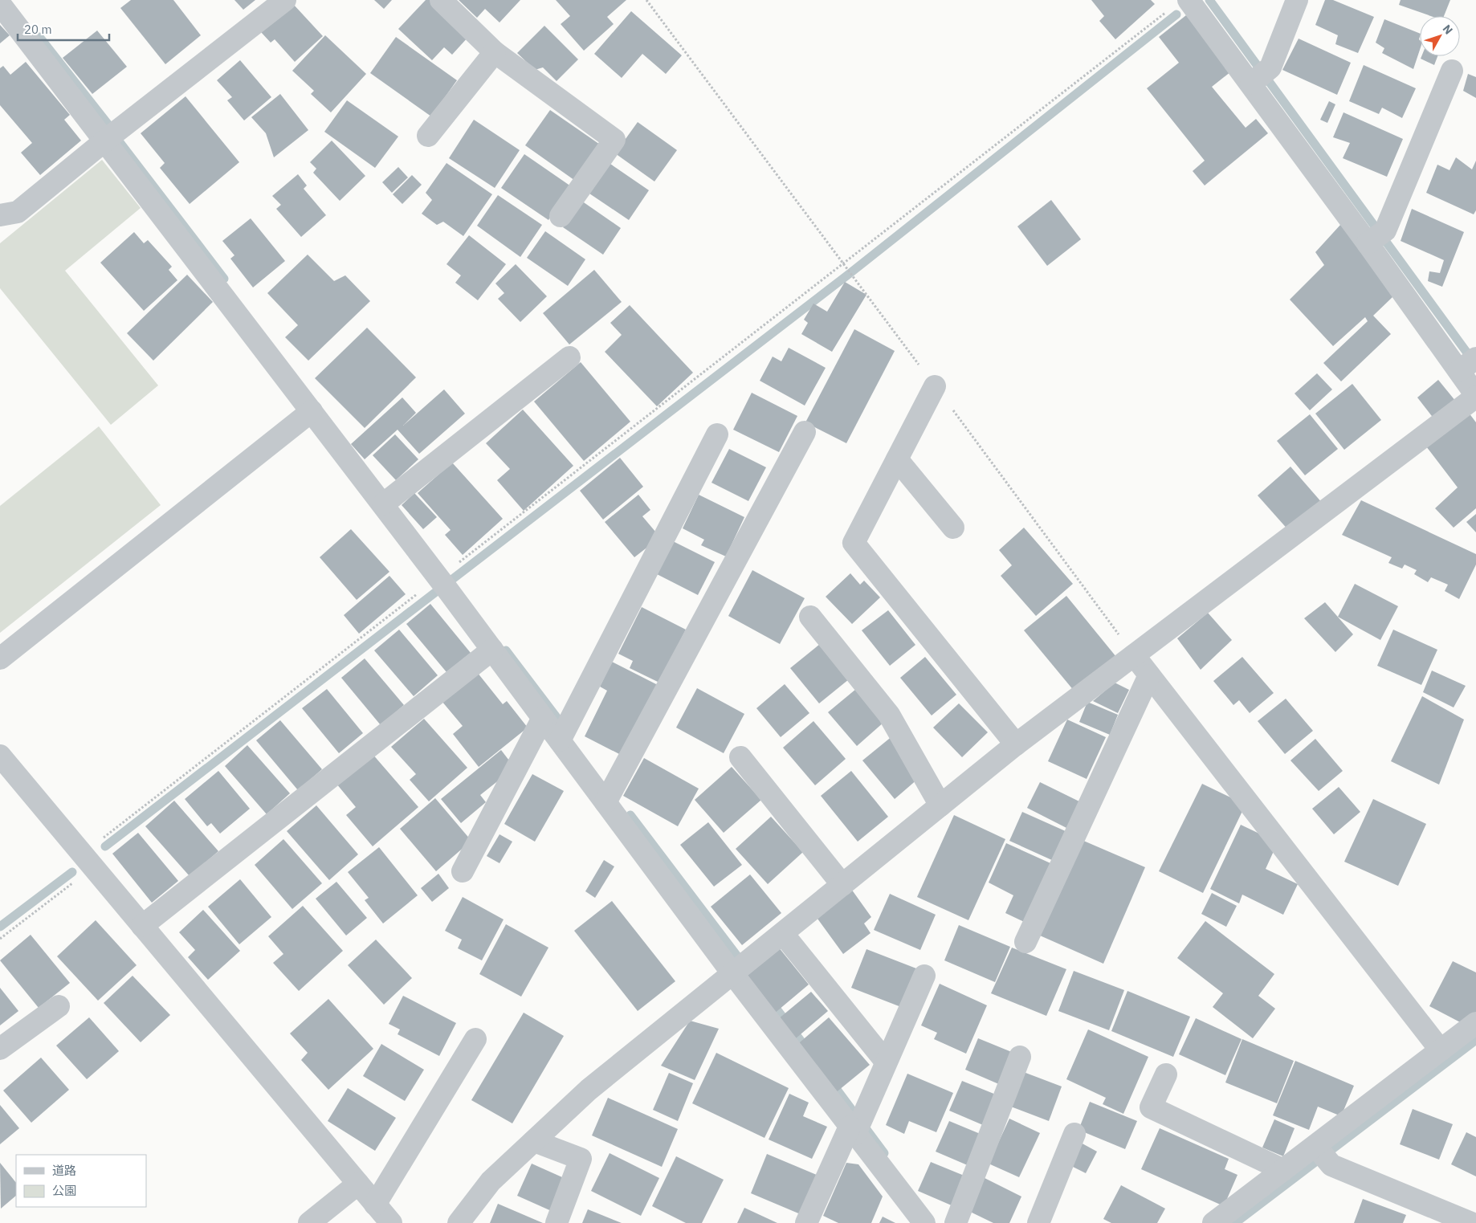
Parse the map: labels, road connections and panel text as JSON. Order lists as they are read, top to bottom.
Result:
{
  "legend": ["道路", "公園"],
  "scale_bar": "20 m",
  "north": "top right"
}
